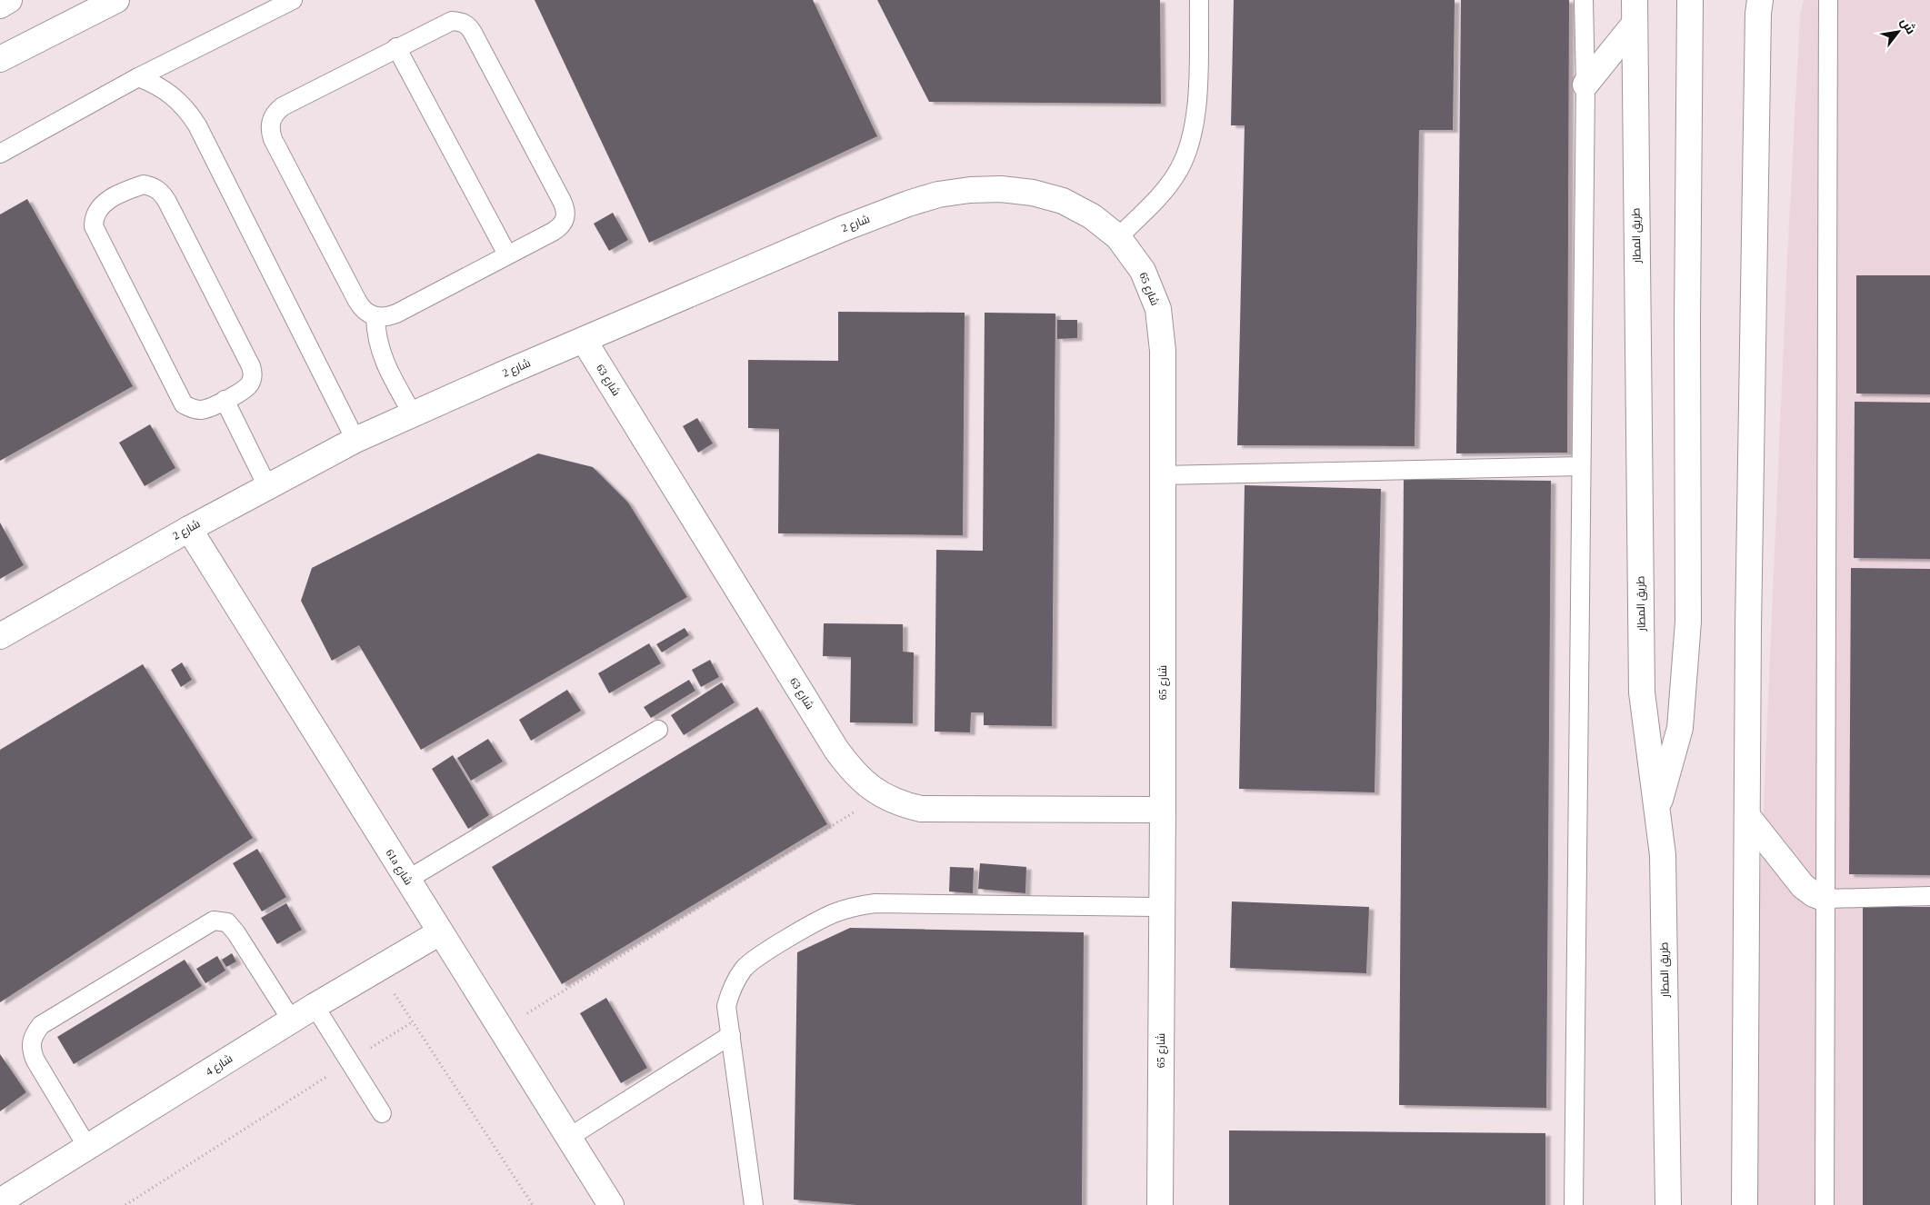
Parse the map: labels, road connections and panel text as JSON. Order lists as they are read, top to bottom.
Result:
{
  "streets": {
    "main road": [
      "شارع 2",
      "طريق المطار",
      "شارع 65",
      "شارع 63",
      "61a شارع",
      "شارع 4"
    ]
  },
  "crossings": [
    ["شارع 2", "شارع 65"],
    ["شارع 2", "شارع 63"],
    ["شارع 2", "61a شارع"],
    ["شارع 65", "شارع 63"],
    ["61a شارع", "شارع 4"]
  ],
  "north": "top right"
}
